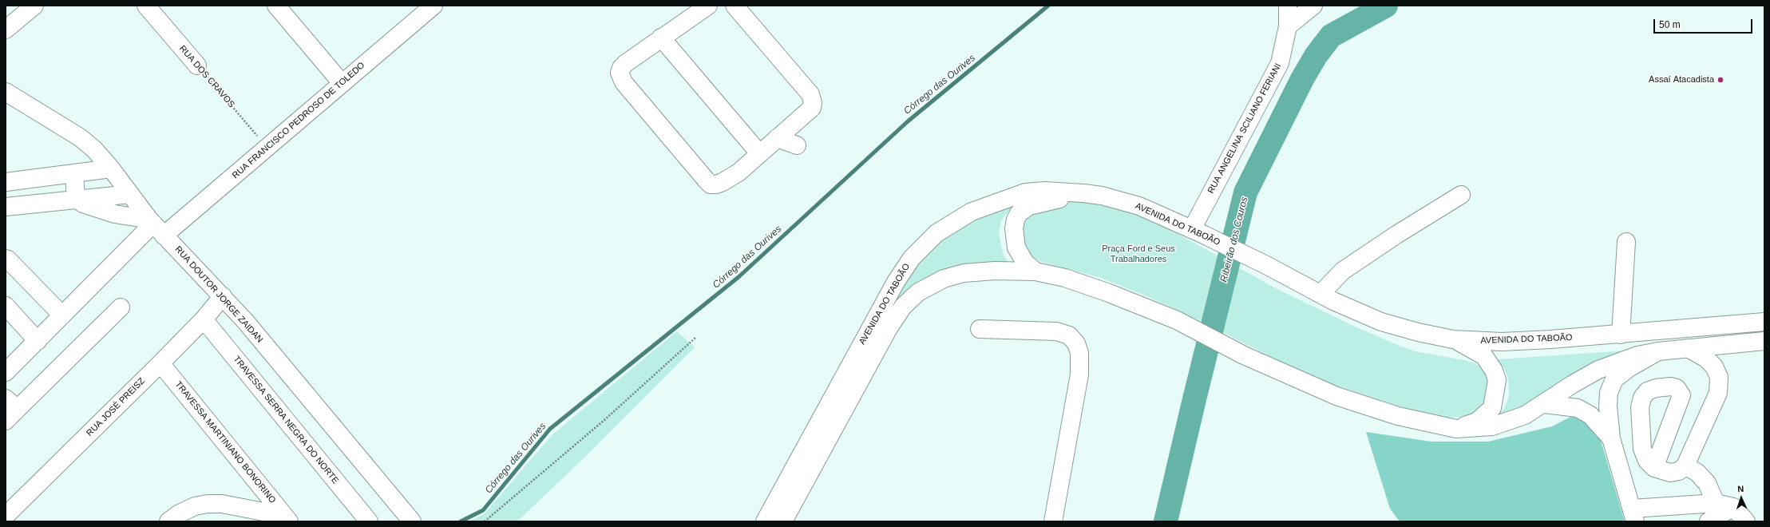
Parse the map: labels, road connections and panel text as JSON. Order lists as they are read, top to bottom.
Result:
{
  "streets": {
    "main road": [
      "RUA DOS CRAVOS",
      "RUA FRANCISCO PEDROSO DE TOLEDO",
      "RUA ANGELINA SCILIANO FERIANI",
      "AVENIDA DO TABOÃO",
      "RUA DOUTOR JORGE ZAIDAN",
      "RUA JOSÉ PREISZ",
      "TRAVESSA SERRA NEGRA DO NORTE",
      "TRAVESSA MARTINIANO BONORINO"
    ]
  },
  "crossings": [
    ["RUA DOS CRAVOS", "RUA FRANCISCO PEDROSO DE TOLEDO"],
    ["RUA FRANCISCO PEDROSO DE TOLEDO", "RUA DOUTOR JORGE ZAIDAN"],
    ["RUA ANGELINA SCILIANO FERIANI", "AVENIDA DO TABOÃO"],
    ["RUA DOUTOR JORGE ZAIDAN", "RUA JOSÉ PREISZ"],
    ["RUA JOSÉ PREISZ", "TRAVESSA SERRA NEGRA DO NORTE"],
    ["RUA JOSÉ PREISZ", "TRAVESSA MARTINIANO BONORINO"]
  ],
  "water": ["Córrego das Ourives", "Ribeirão dos Couros"],
  "parks": ["Praça Ford e Seus Trabalhadores"],
  "places": ["Assaí Atacadista"],
  "scale_bar": "50 m",
  "north": "top"
}
